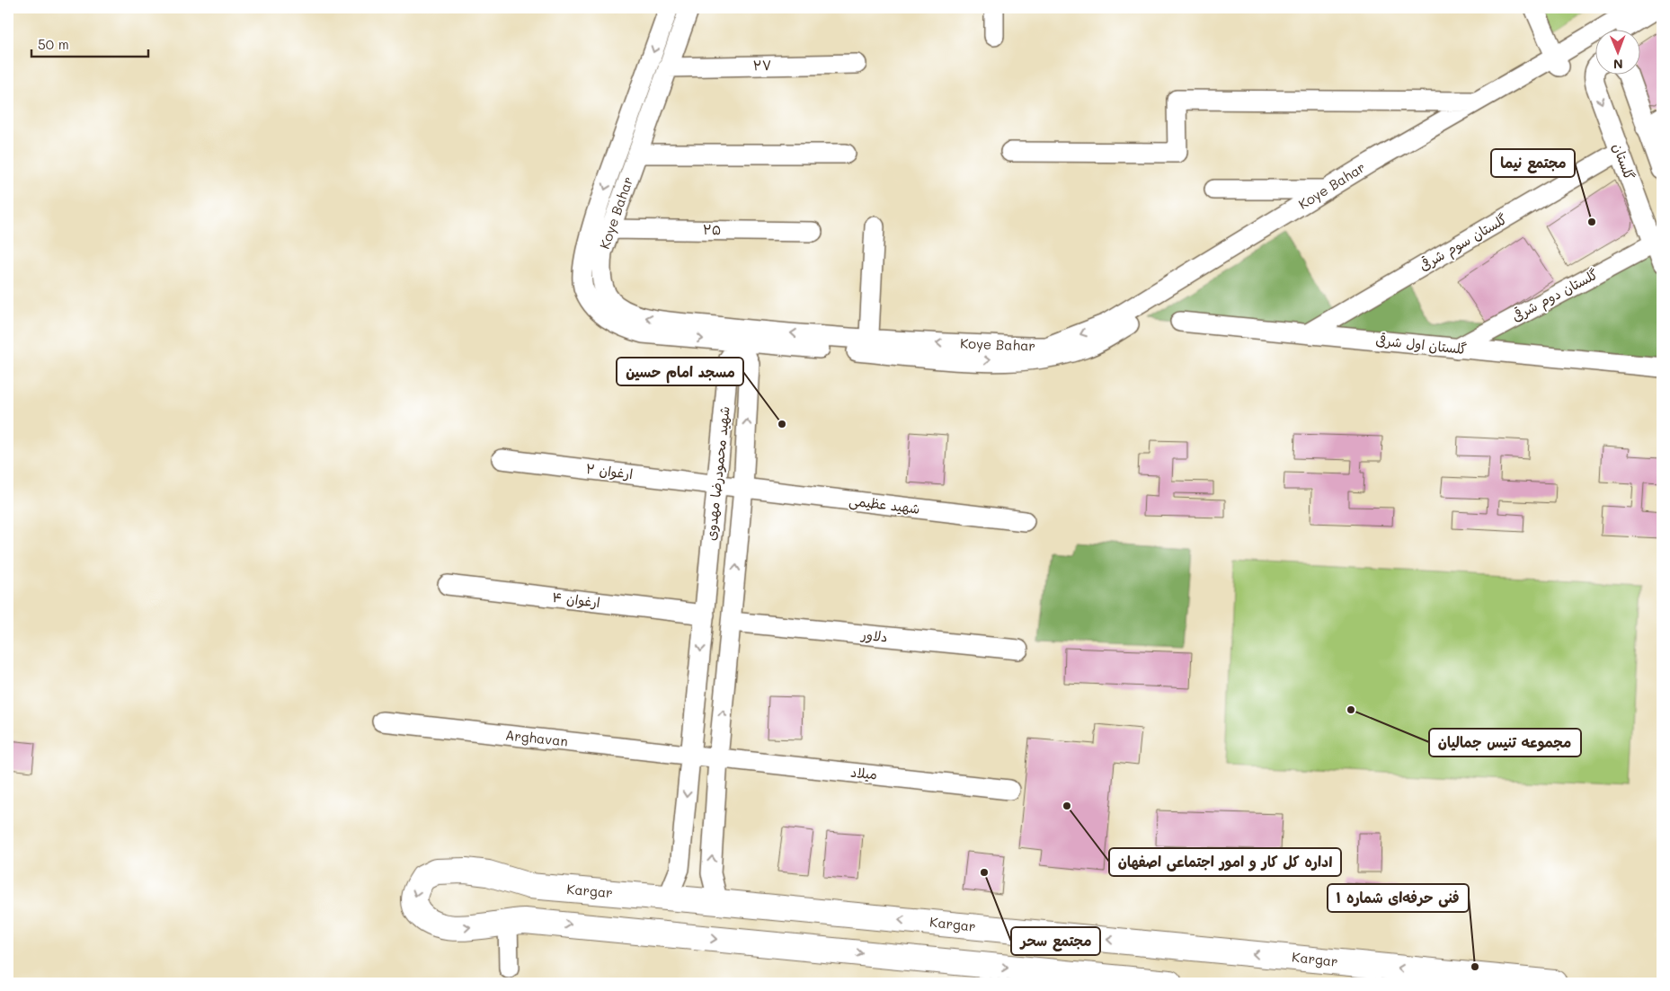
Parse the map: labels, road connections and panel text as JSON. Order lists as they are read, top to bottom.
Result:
{
  "streets": {
    "main road": ["Kargar"],
    "street": [
      "۲۷",
      "گلستان",
      "Koye Bahar",
      "۲۵",
      "گلستان سوم شرقی",
      "گلستان دوم شرقی",
      "گلستان اول شرقی",
      "ارغوان ۲",
      "شهید محمودرضا مهدوی",
      "شهید عظیمی",
      "ارغوان ۴",
      "دلاور",
      "Arghavan",
      "میلاد"
    ]
  },
  "crossings": [
    ["۲۷", "Koye Bahar"],
    ["گلستان", "گلستان سوم شرقی"],
    ["گلستان", "گلستان دوم شرقی"],
    ["Koye Bahar", "۲۵"],
    ["Koye Bahar", "شهید محمودرضا مهدوی"],
    ["گلستان سوم شرقی", "گلستان اول شرقی"],
    ["گلستان دوم شرقی", "گلستان اول شرقی"],
    ["ارغوان ۲", "شهید محمودرضا مهدوی"],
    ["ارغوان ۲", "شهید عظیمی"],
    ["شهید محمودرضا مهدوی", "شهید عظیمی"],
    ["شهید محمودرضا مهدوی", "ارغوان ۴"],
    ["شهید محمودرضا مهدوی", "دلاور"],
    ["شهید محمودرضا مهدوی", "Arghavan"],
    ["شهید محمودرضا مهدوی", "میلاد"],
    ["شهید محمودرضا مهدوی", "Kargar"],
    ["Arghavan", "میلاد"]
  ],
  "places": [
    "مجتمع نیما",
    "مسجد امام حسین",
    "مجموعه تنیس جمالیان",
    "اداره کل کار و امور اجتماعی اصفهان",
    "مجتمع سحر",
    "فنی حرفه‌ای شماره ۱"
  ],
  "scale_bar": "50 m",
  "north": "bottom"
}
